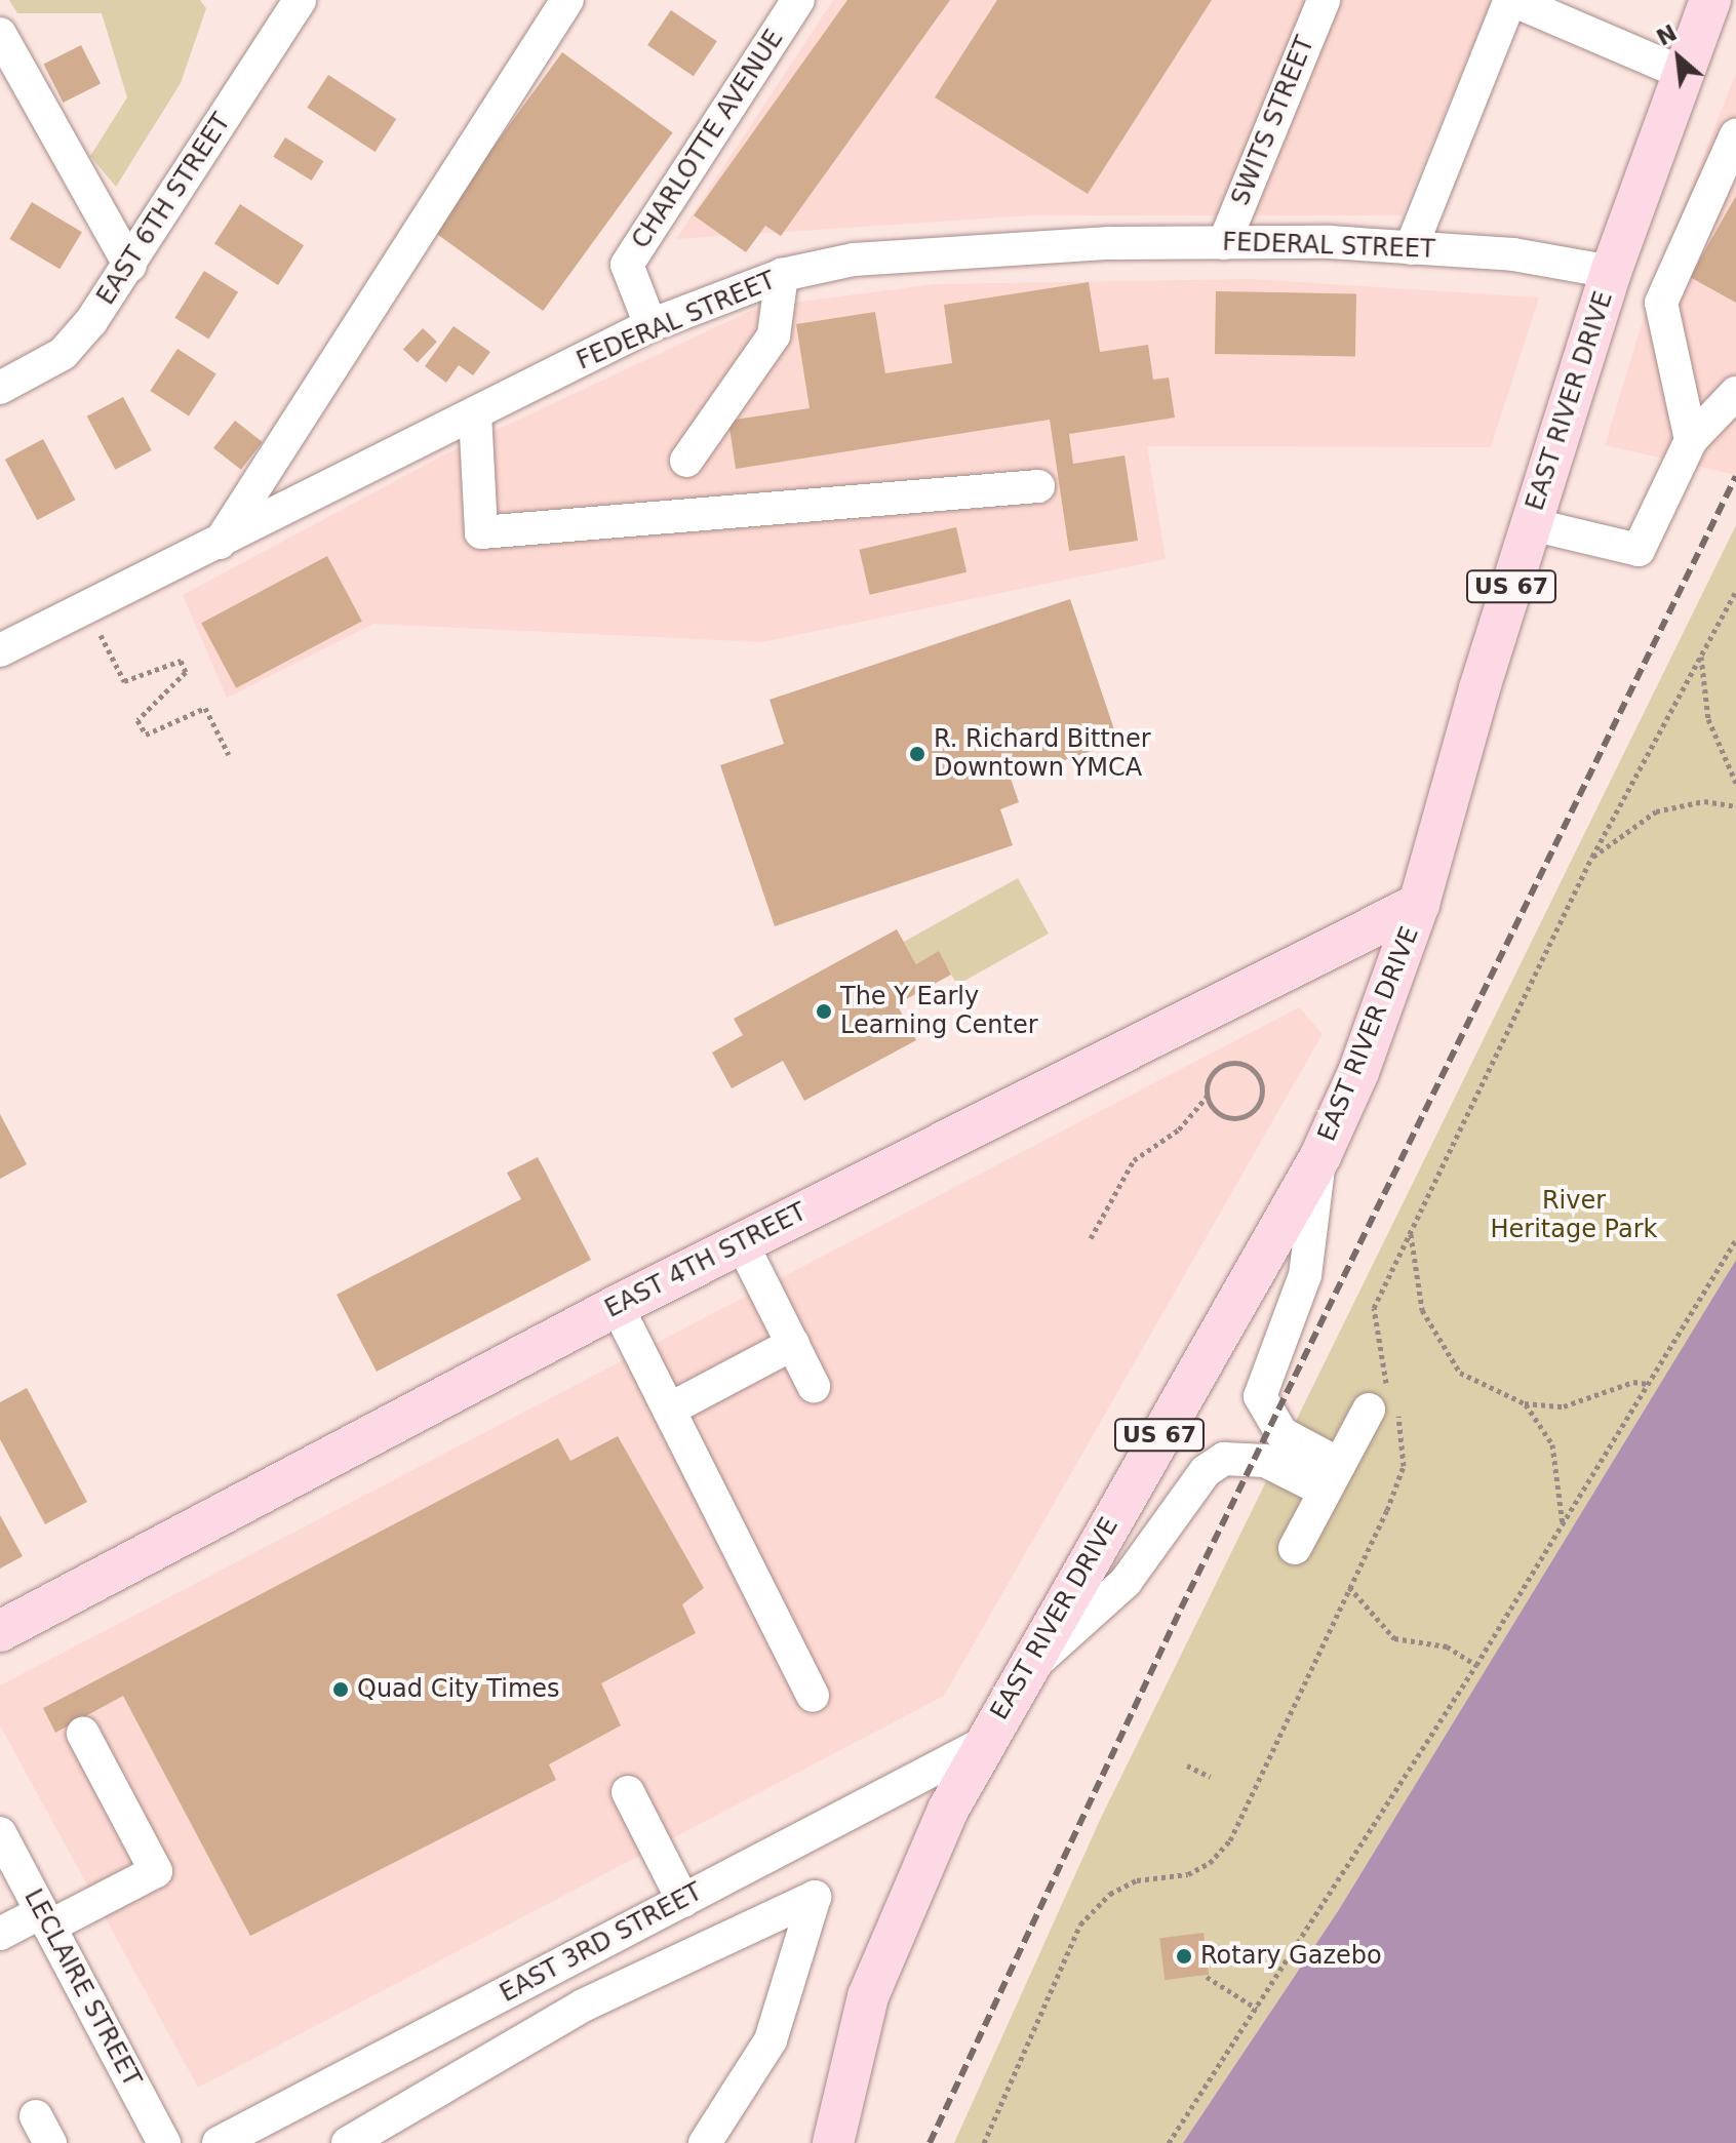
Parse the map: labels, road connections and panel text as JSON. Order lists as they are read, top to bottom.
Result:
{
  "streets": {
    "main road": ["EAST RIVER DRIVE", "US 67", "EAST 4TH STREET"],
    "street": [
      "SWITS STREET",
      "CHARLOTTE AVENUE",
      "EAST 6TH STREET",
      "FEDERAL STREET",
      "EAST 3RD STREET",
      "LECLAIRE STREET"
    ]
  },
  "crossings": [
    ["SWITS STREET", "FEDERAL STREET"],
    ["CHARLOTTE AVENUE", "FEDERAL STREET"],
    ["FEDERAL STREET", "EAST RIVER DRIVE"],
    ["EAST RIVER DRIVE", "EAST 4TH STREET"],
    ["EAST RIVER DRIVE", "EAST 3RD STREET"]
  ],
  "parks": ["River Heritage Park"],
  "places": [
    "R. Richard Bittner Downtown YMCA",
    "The Y Early Learning Center",
    "Quad City Times",
    "Rotary Gazebo"
  ],
  "north": "top left"
}
